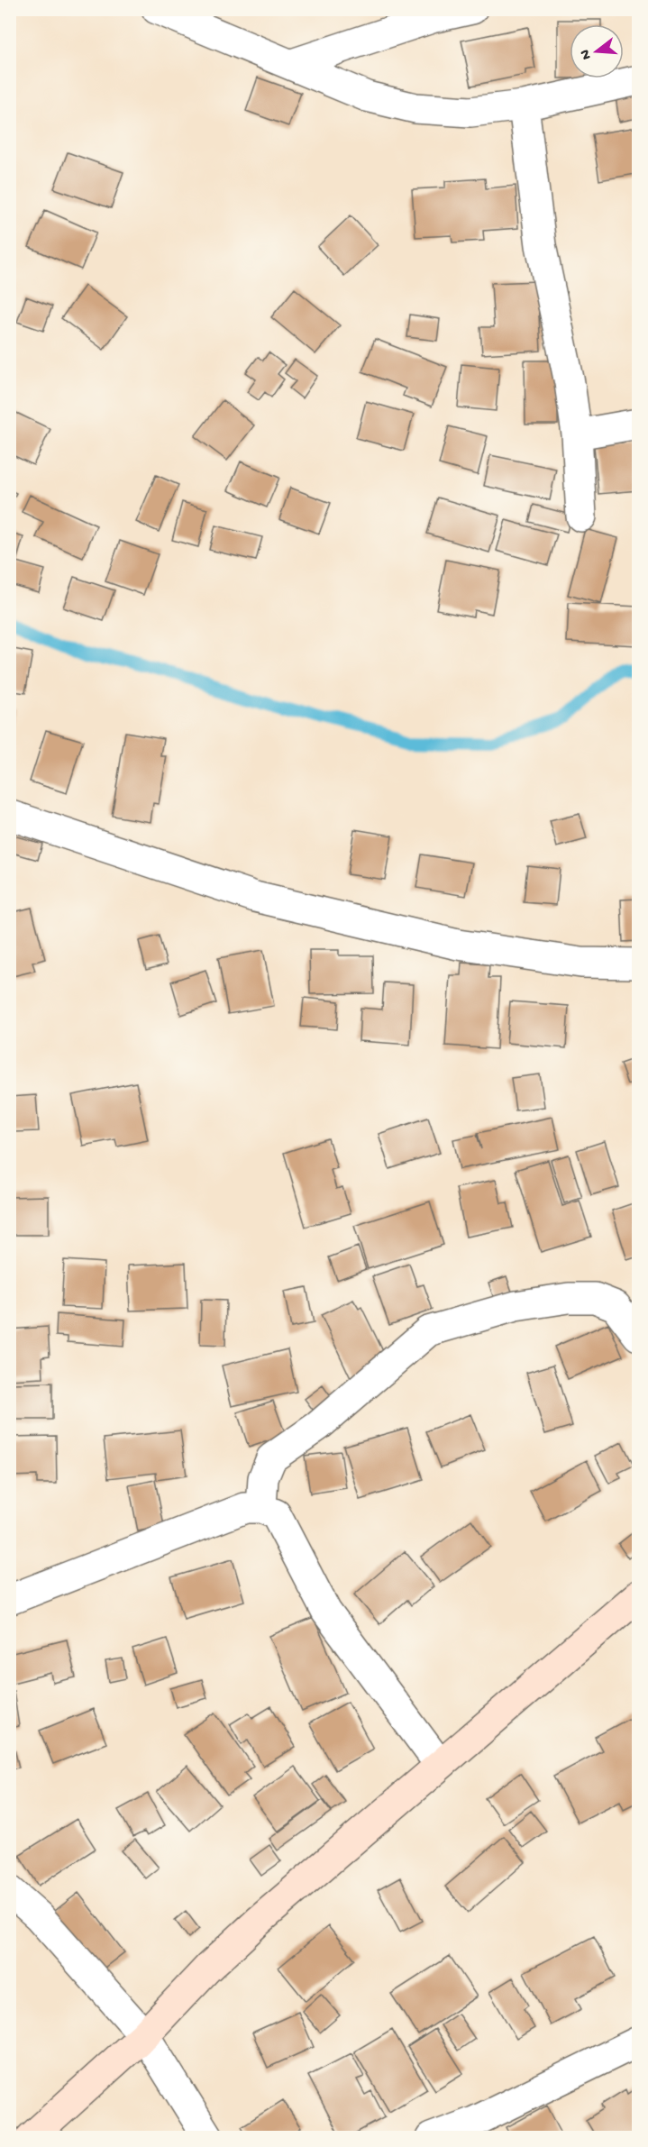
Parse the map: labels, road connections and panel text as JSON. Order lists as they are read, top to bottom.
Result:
{
  "north": "left"
}
